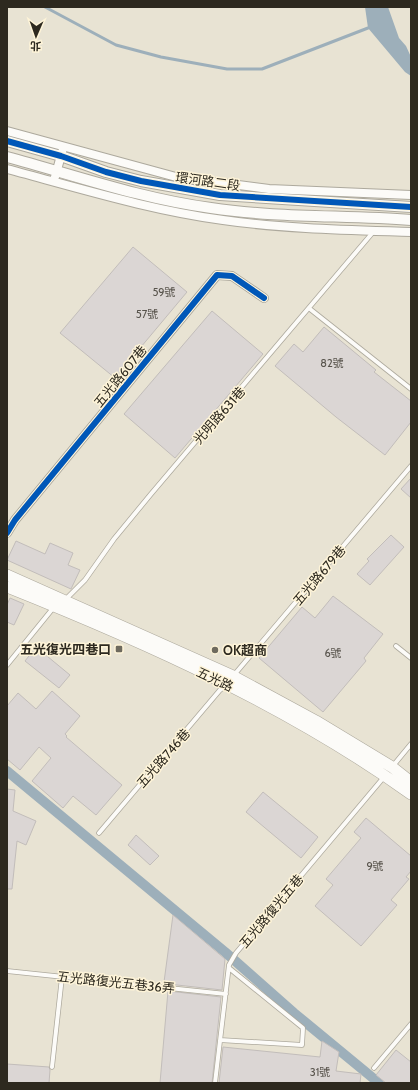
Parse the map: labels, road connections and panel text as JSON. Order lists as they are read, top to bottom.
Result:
{
  "streets": {
    "main road": ["五光路"],
    "street": ["環河路二段", "五光路607巷"],
    "lane": [
      "光明路631巷",
      "五光路679巷",
      "五光路746巷",
      "五光路復光五巷",
      "五光路復光五巷36弄"
    ]
  },
  "crossings": [
    ["光明路631巷", "五光路"],
    ["五光路679巷", "五光路"],
    ["五光路679巷", "五光路746巷"],
    ["五光路", "五光路746巷"],
    ["五光路", "五光路復光五巷"],
    ["五光路復光五巷", "五光路復光五巷36弄"]
  ],
  "places": {
    "transit": ["五光復光四巷口"],
    "other": ["OK超商"]
  },
  "house_numbers": [
    "59號",
    "57號",
    "82號",
    "6號",
    "9號",
    "31號"
  ],
  "north": "bottom"
}
